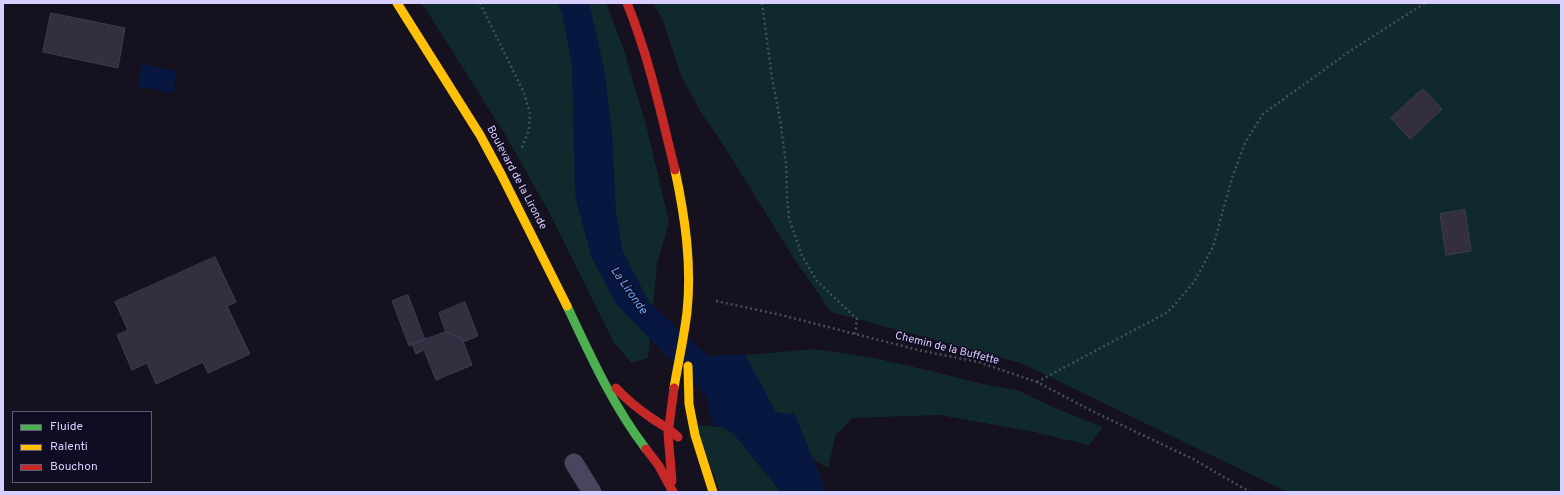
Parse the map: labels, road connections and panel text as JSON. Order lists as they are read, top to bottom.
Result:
{
  "streets": {
    "street": ["Boulevard de la Lironde"],
    "path": ["Chemin de la Buffette"]
  },
  "water": ["La Lironde"],
  "legend": ["Fluide", "Ralenti", "Bouchon"]
}
